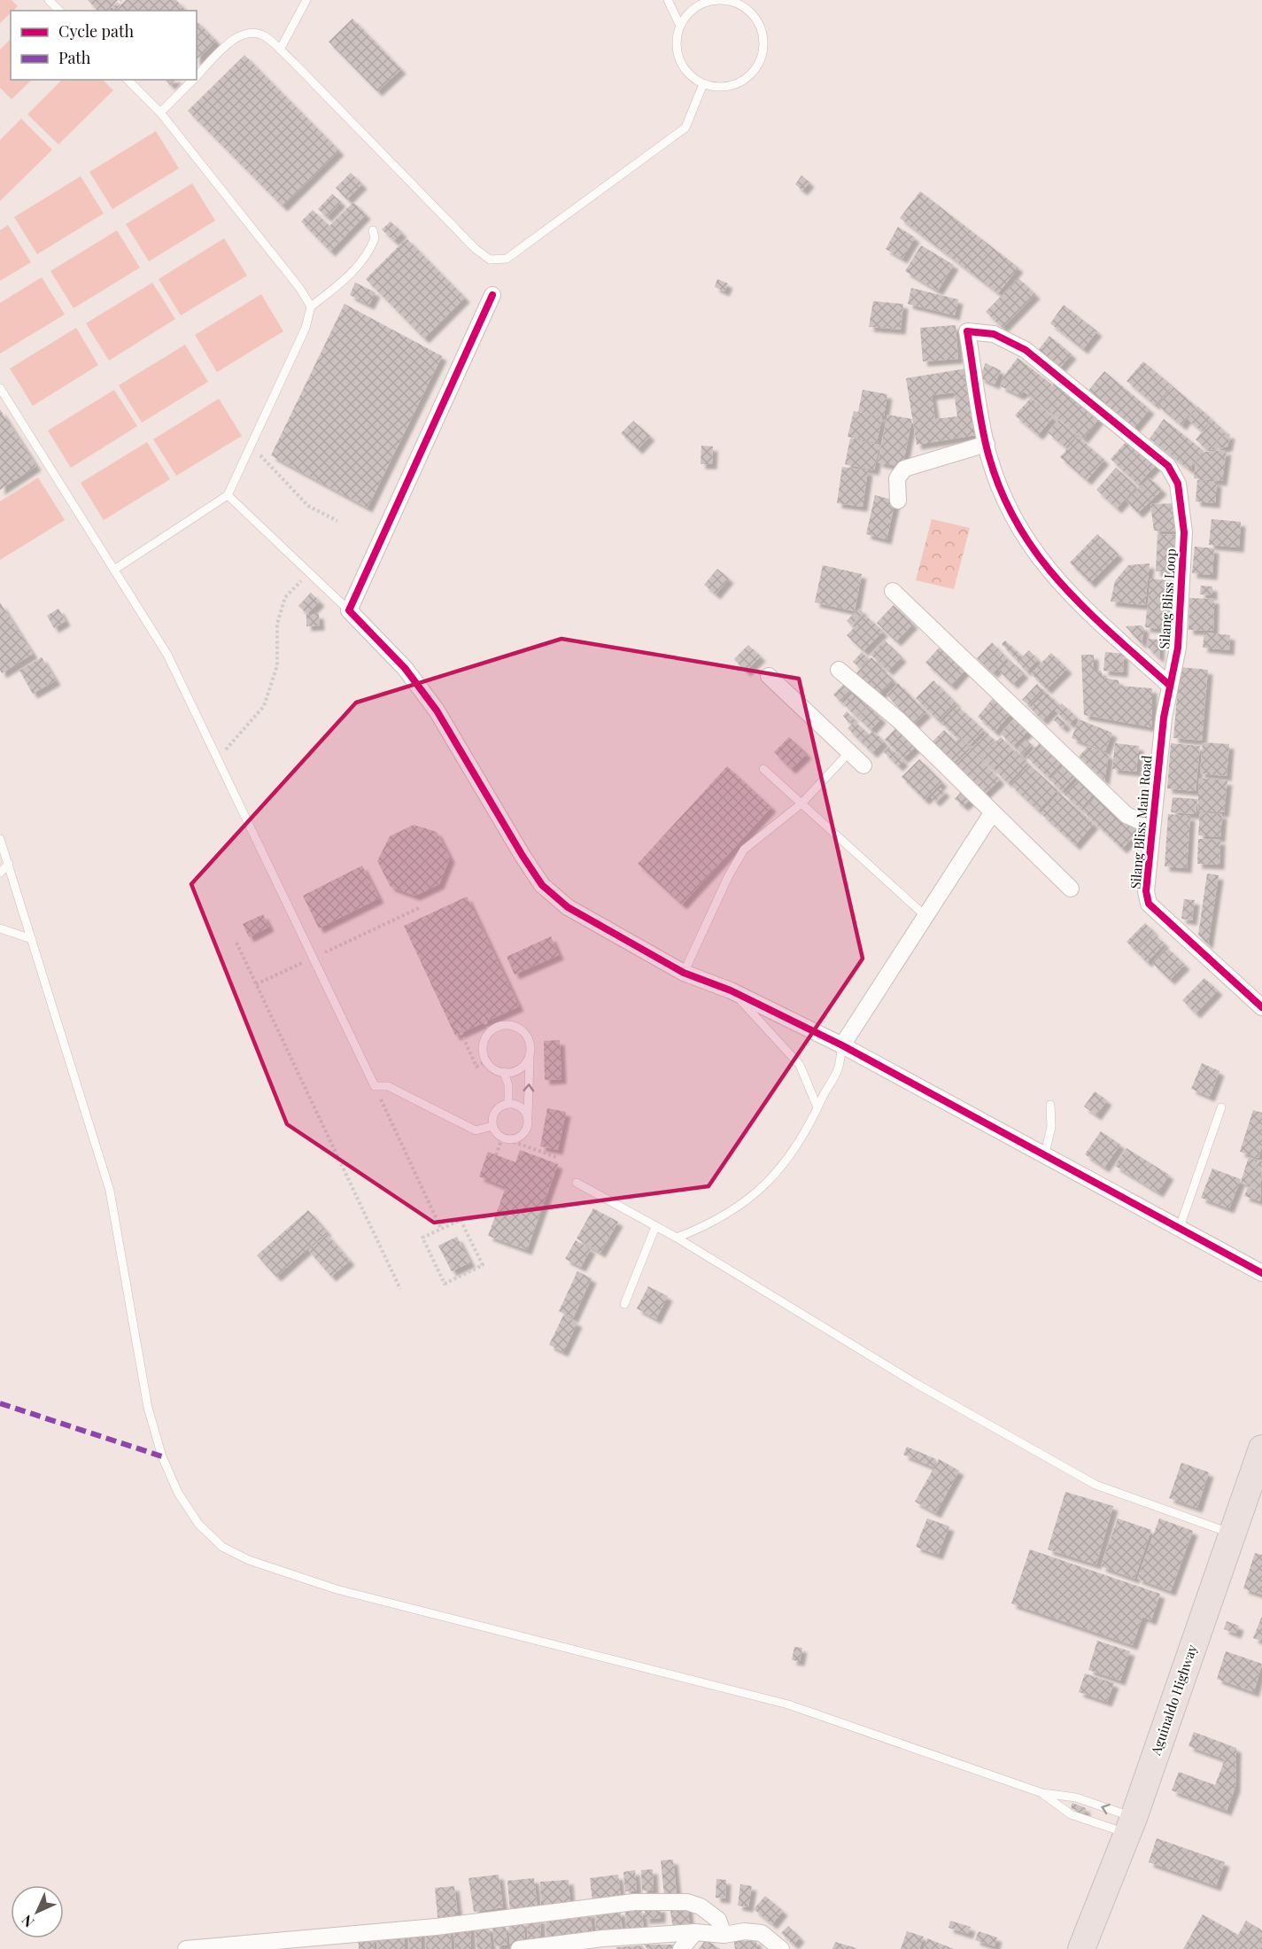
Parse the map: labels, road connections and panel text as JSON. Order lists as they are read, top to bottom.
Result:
{
  "streets": {
    "main road": ["Aguinaldo Highway"],
    "street": ["Silang Bliss Loop", "Silang Bliss Main Road"]
  },
  "crossings": [
    ["Silang Bliss Loop", "Silang Bliss Main Road"]
  ],
  "legend": ["Cycle path", "Path"],
  "north": "bottom left"
}
